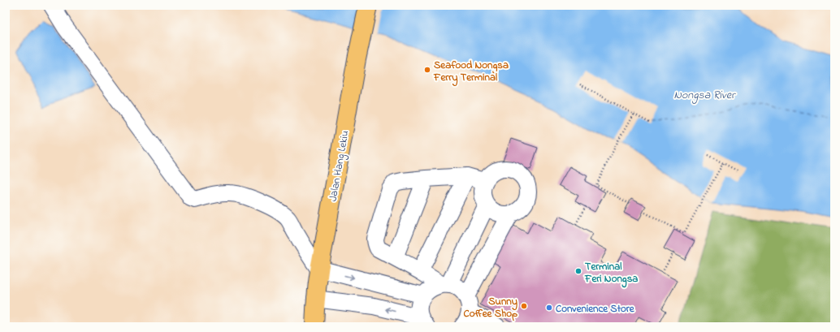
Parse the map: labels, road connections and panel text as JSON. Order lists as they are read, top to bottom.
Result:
{
  "streets": {
    "highway": ["Jalan Hang Lekiu"]
  },
  "water": ["Nongsa River"],
  "places": [
    "Seafood Nongsa Ferry Terminal",
    "Terminal Feri Nongsa",
    "Sunny Coffee Shop",
    "Convenience Store"
  ]
}
